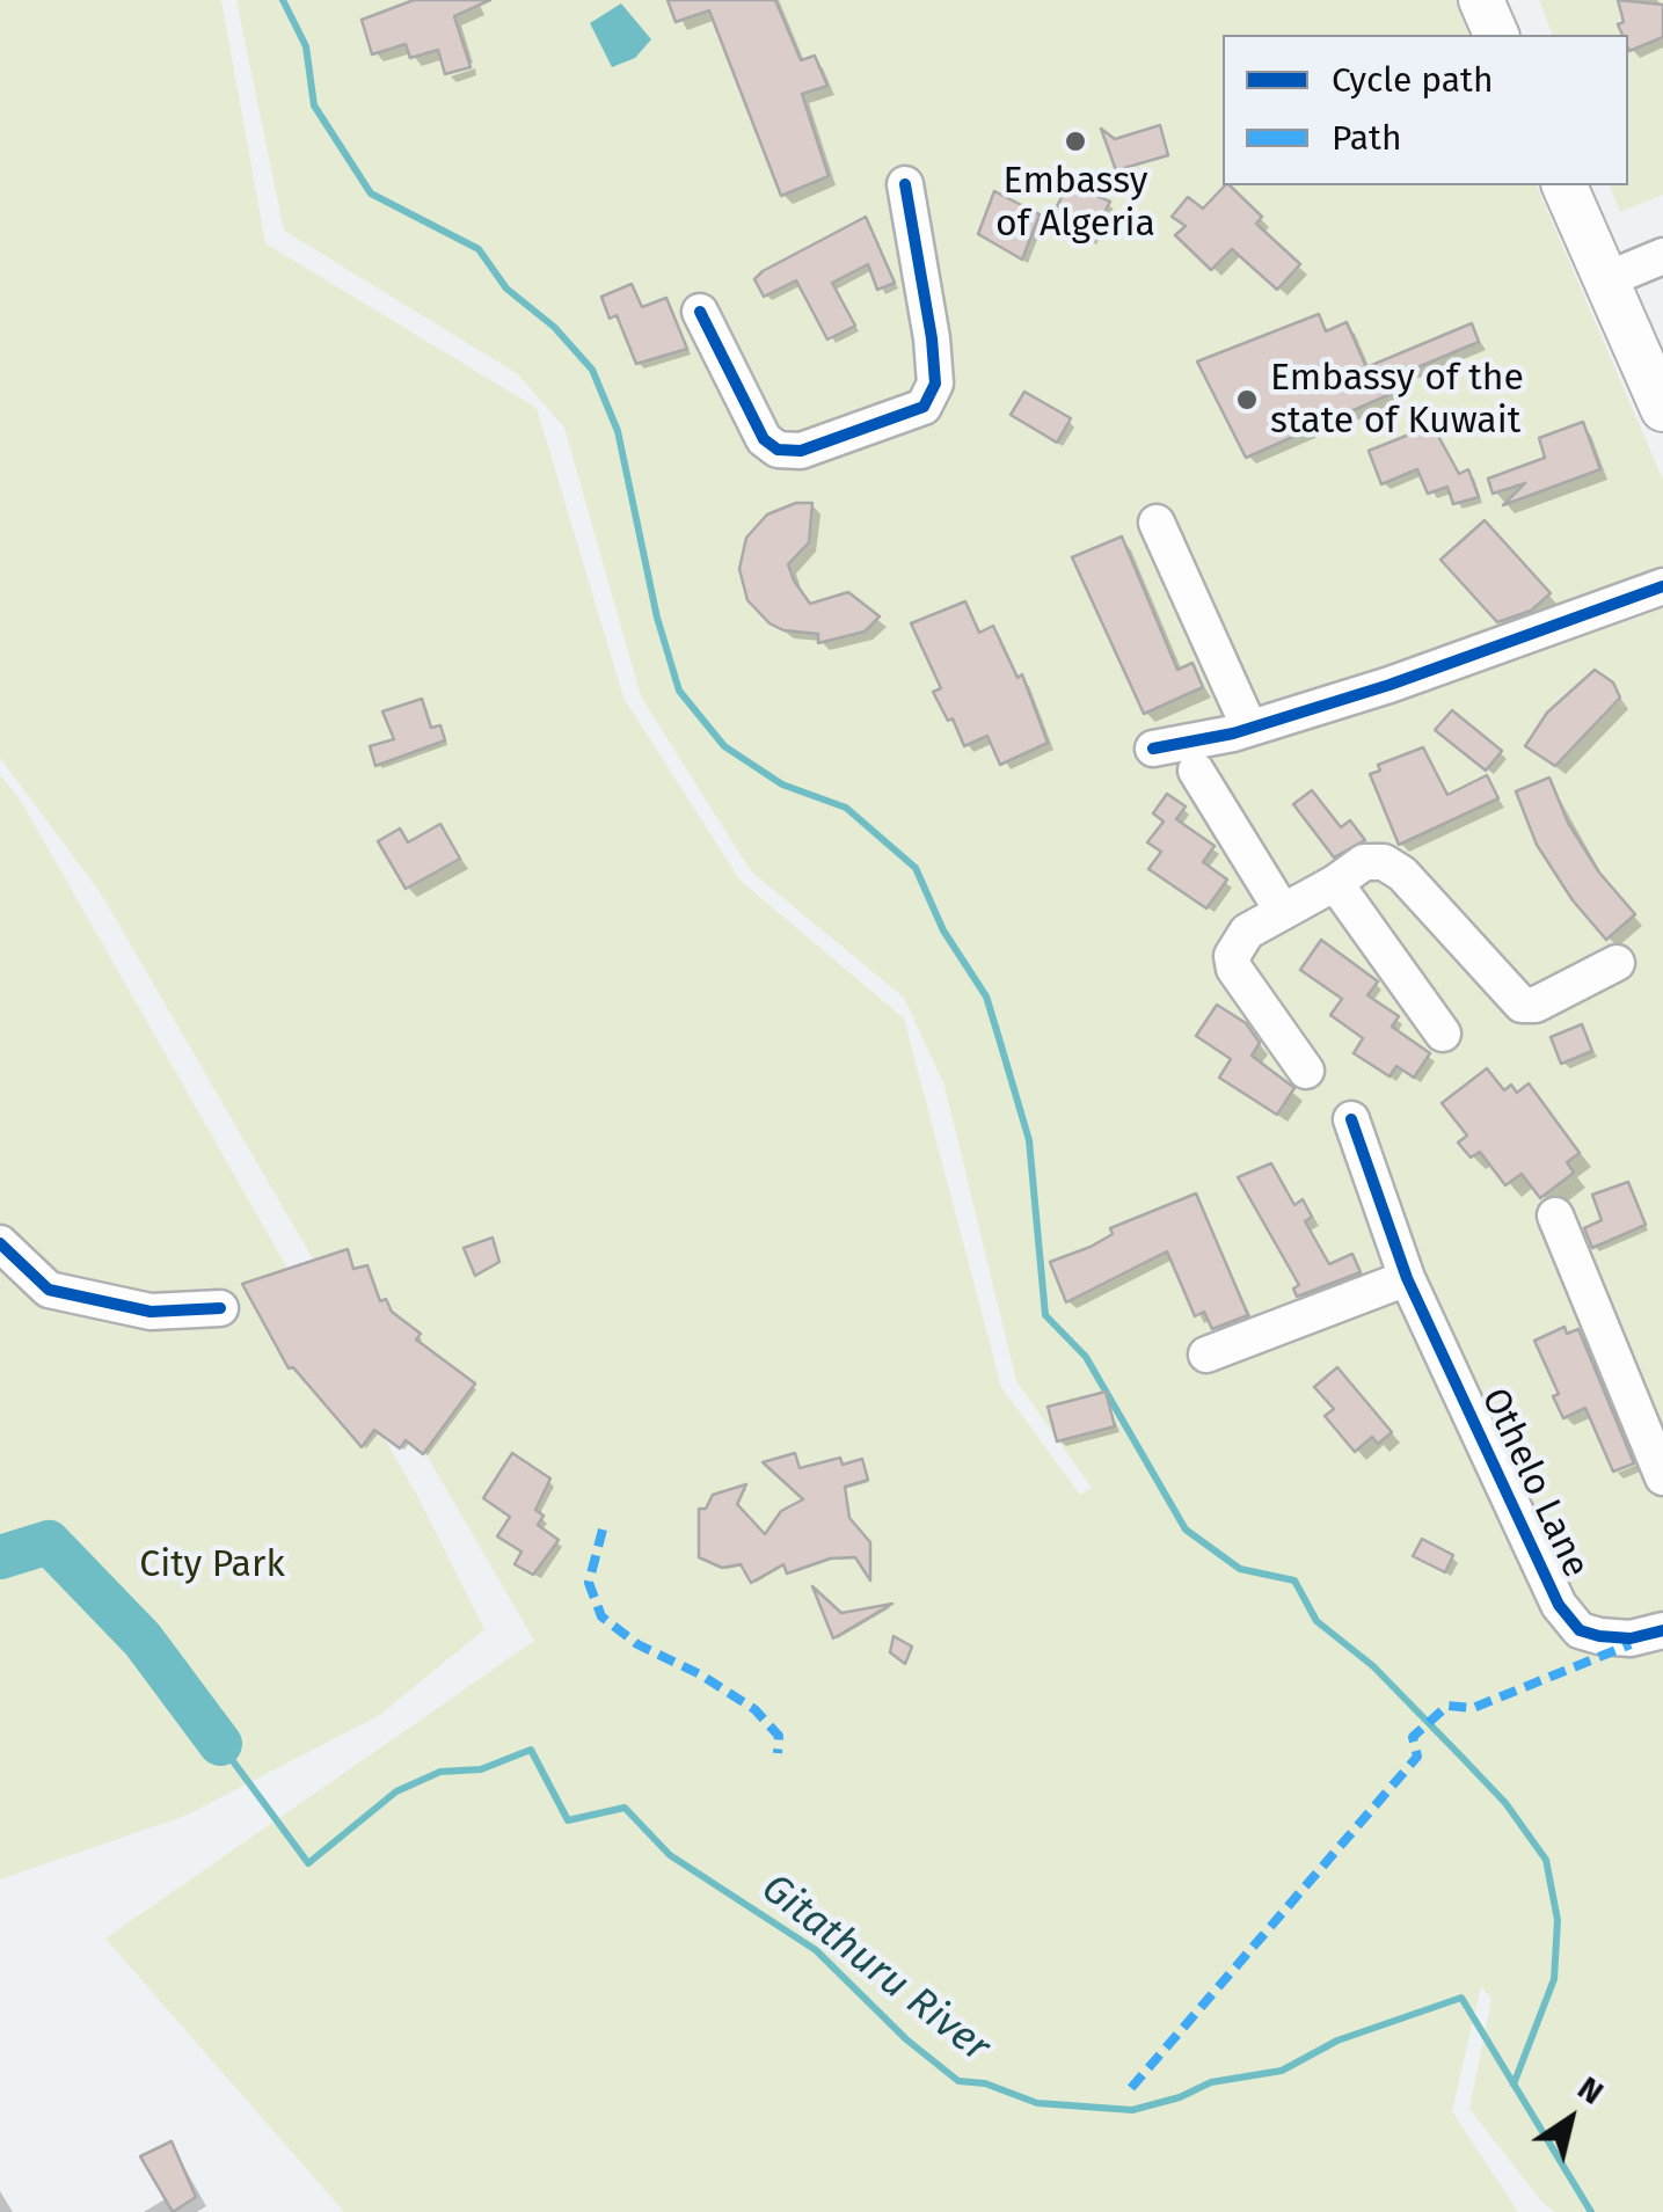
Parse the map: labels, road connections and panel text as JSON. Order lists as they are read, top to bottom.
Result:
{
  "streets": {
    "street": ["Othelo Lane"]
  },
  "water": ["Gitathuru River"],
  "parks": ["City Park"],
  "places": ["Embassy of Algeria", "Embassy of the state of Kuwait"],
  "legend": ["Cycle path", "Path"],
  "north": "top right"
}
